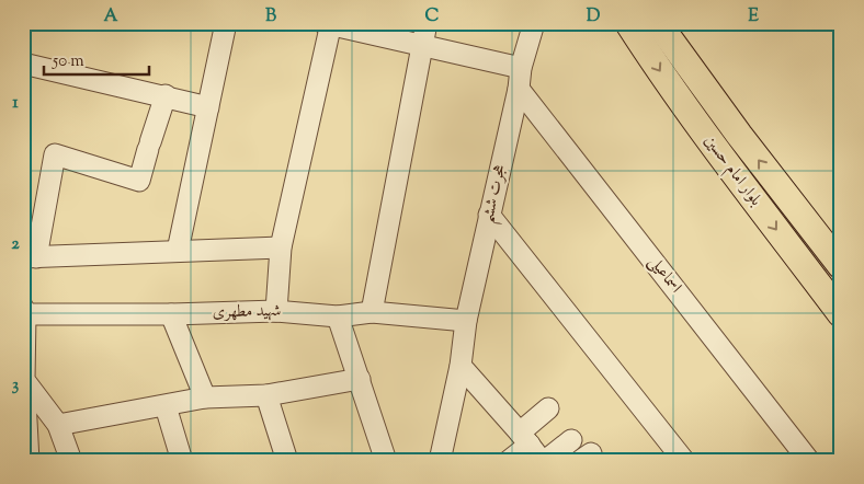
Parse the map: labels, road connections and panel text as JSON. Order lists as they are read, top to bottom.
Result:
{
  "streets": {
    "main road": ["بلوار امام حسین"],
    "street": ["هجرت ششم", "اسماعیلی", "شهید مطهری"]
  },
  "crossings": [
    ["هجرت ششم", "اسماعیلی"],
    ["هجرت ششم", "شهید مطهری"]
  ],
  "scale_bar": "50 m",
  "grid": {
    "columns": [
      "A",
      "B",
      "C",
      "D",
      "E"
    ],
    "rows": ["1", "2", "3"]
  }
}
